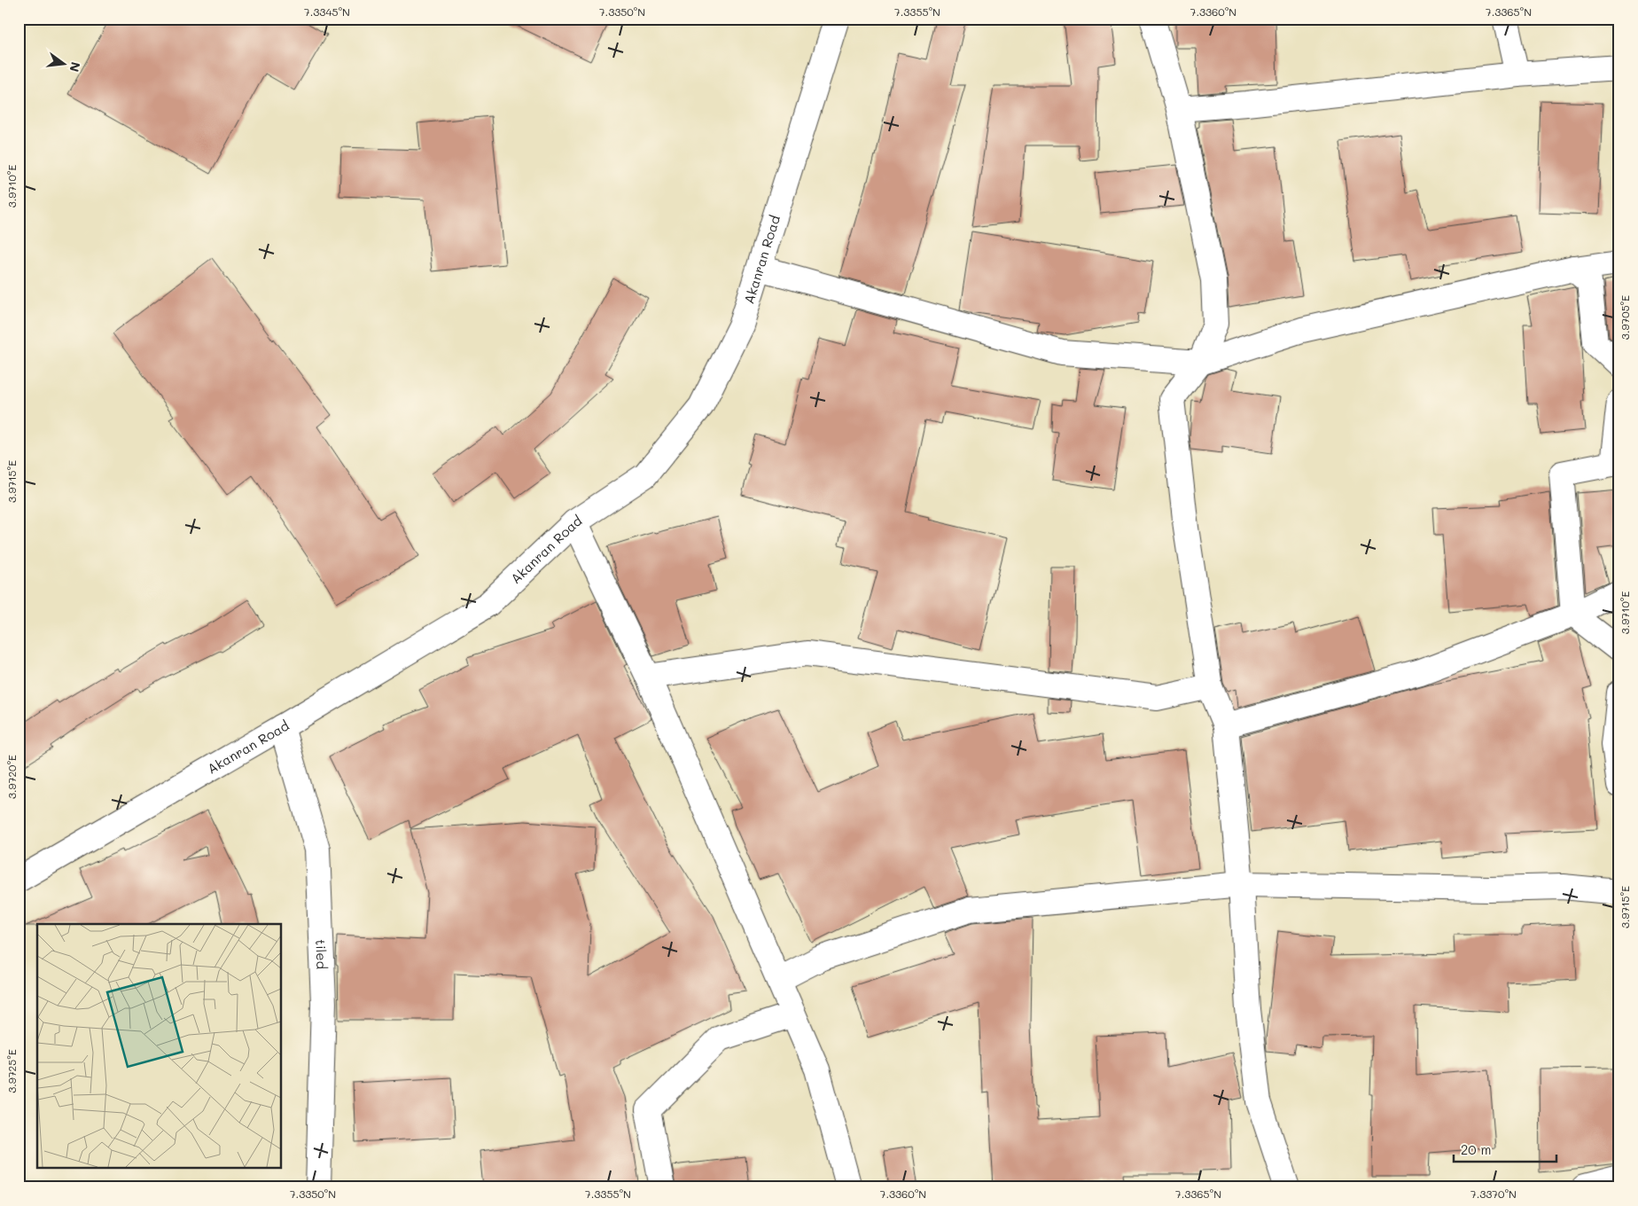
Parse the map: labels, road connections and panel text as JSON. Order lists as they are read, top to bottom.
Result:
{
  "streets": {
    "street": ["Akanran Road", "tiled"]
  },
  "crossings": [
    ["Akanran Road", "tiled"]
  ],
  "scale_bar": "20 m",
  "north": "right",
  "coordinates": [
    "7.3345°N",
    "7.3350°N",
    "7.3355°N",
    "7.3360°N",
    "7.3365°N",
    "3.9710°E",
    "3.9705°E",
    "3.9715°E",
    "3.9720°E",
    "3.9725°E",
    "7.3370°N"
  ]
}
